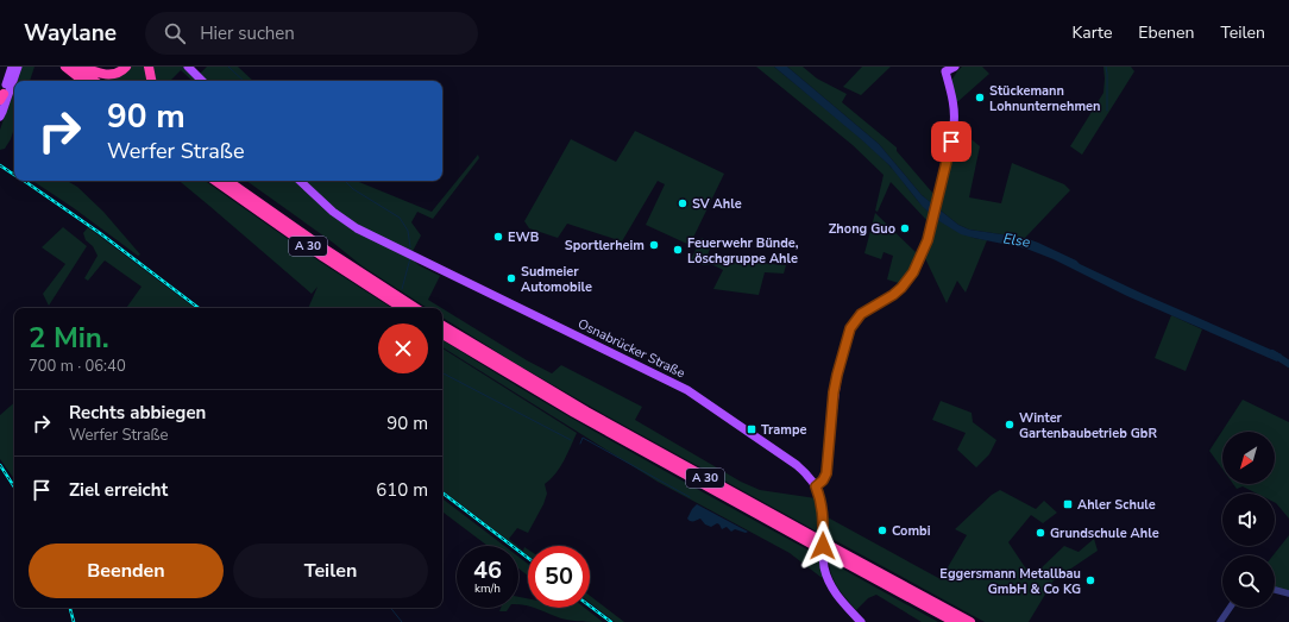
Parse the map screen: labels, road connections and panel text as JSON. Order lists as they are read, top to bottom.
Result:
{
  "streets": {
    "highway": ["A 30"],
    "main road": ["Osnabrücker Straße"]
  },
  "water": ["Else"],
  "places": {
    "other": [
      "Stückemann Lohnunternehmen",
      "SV Ahle",
      "Zhong Guo",
      "EWB",
      "Sportlerheim",
      "Feuerwehr Bünde, Löschgruppe Ahle",
      "Sudmeier Automobile",
      "Winter Gartenbaubetrieb GbR",
      "Combi",
      "Grundschule Ahle",
      "Eggersmann Metallbau GmbH & Co KG"
    ],
    "transit": ["Trampe", "Ahler Schule"]
  },
  "north": "bottom left",
  "page": {
    "header": "Waylane",
    "search": "Hier suchen",
    "nav": ["Karte", "Ebenen", "Teilen"],
    "turn": ["90 m", "Werfer Straße"],
    "heading": ["2 Min.", "700 m · 06:40"],
    "list": [
      {
        "name": "Rechts abbiegen",
        "note": "Werfer Straße",
        "value": "90 m"
      },
      {
        "name": "Ziel erreicht",
        "value": "610 m"
      }
    ],
    "buttons": ["Beenden", "Teilen"],
    "speed": "46 km/h",
    "limit": "50"
  }
}
